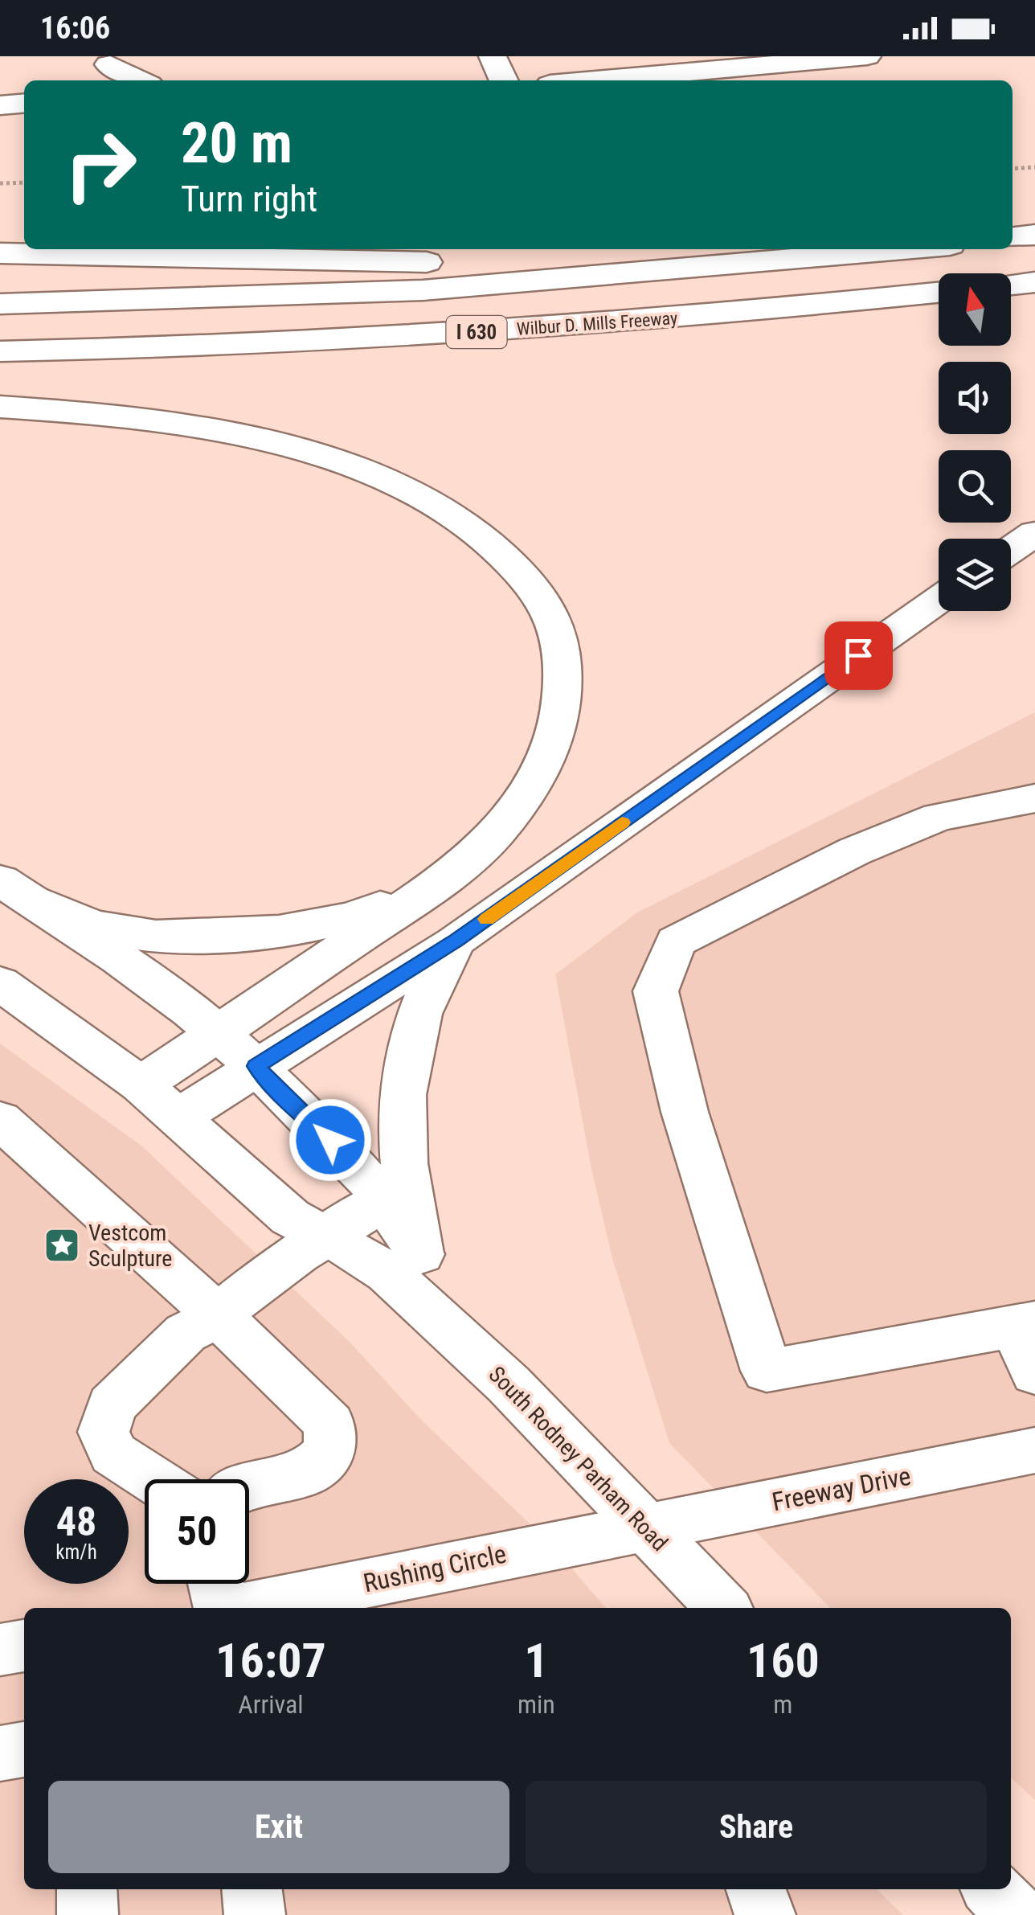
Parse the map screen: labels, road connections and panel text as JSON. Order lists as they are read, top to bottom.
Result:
{
  "streets": {
    "main road": [
      "Wilbur D. Mills Freeway",
      "I 630",
      "South Rodney Parham Road",
      "Freeway Drive",
      "Rushing Circle"
    ]
  },
  "crossings": [
    ["South Rodney Parham Road", "Freeway Drive"],
    ["South Rodney Parham Road", "Rushing Circle"],
    ["Freeway Drive", "Rushing Circle"]
  ],
  "places": {
    "place": ["Vestcom Sculpture"]
  },
  "north": "top",
  "page": {
    "status": "16:06",
    "turn": ["20 m", "Turn right"],
    "speed": "48 km/h",
    "limit": "50",
    "eta": [
      "16:07",
      "Arrival",
      "1",
      "min",
      "160",
      "m"
    ],
    "buttons": ["Exit", "Share"]
  }
}
